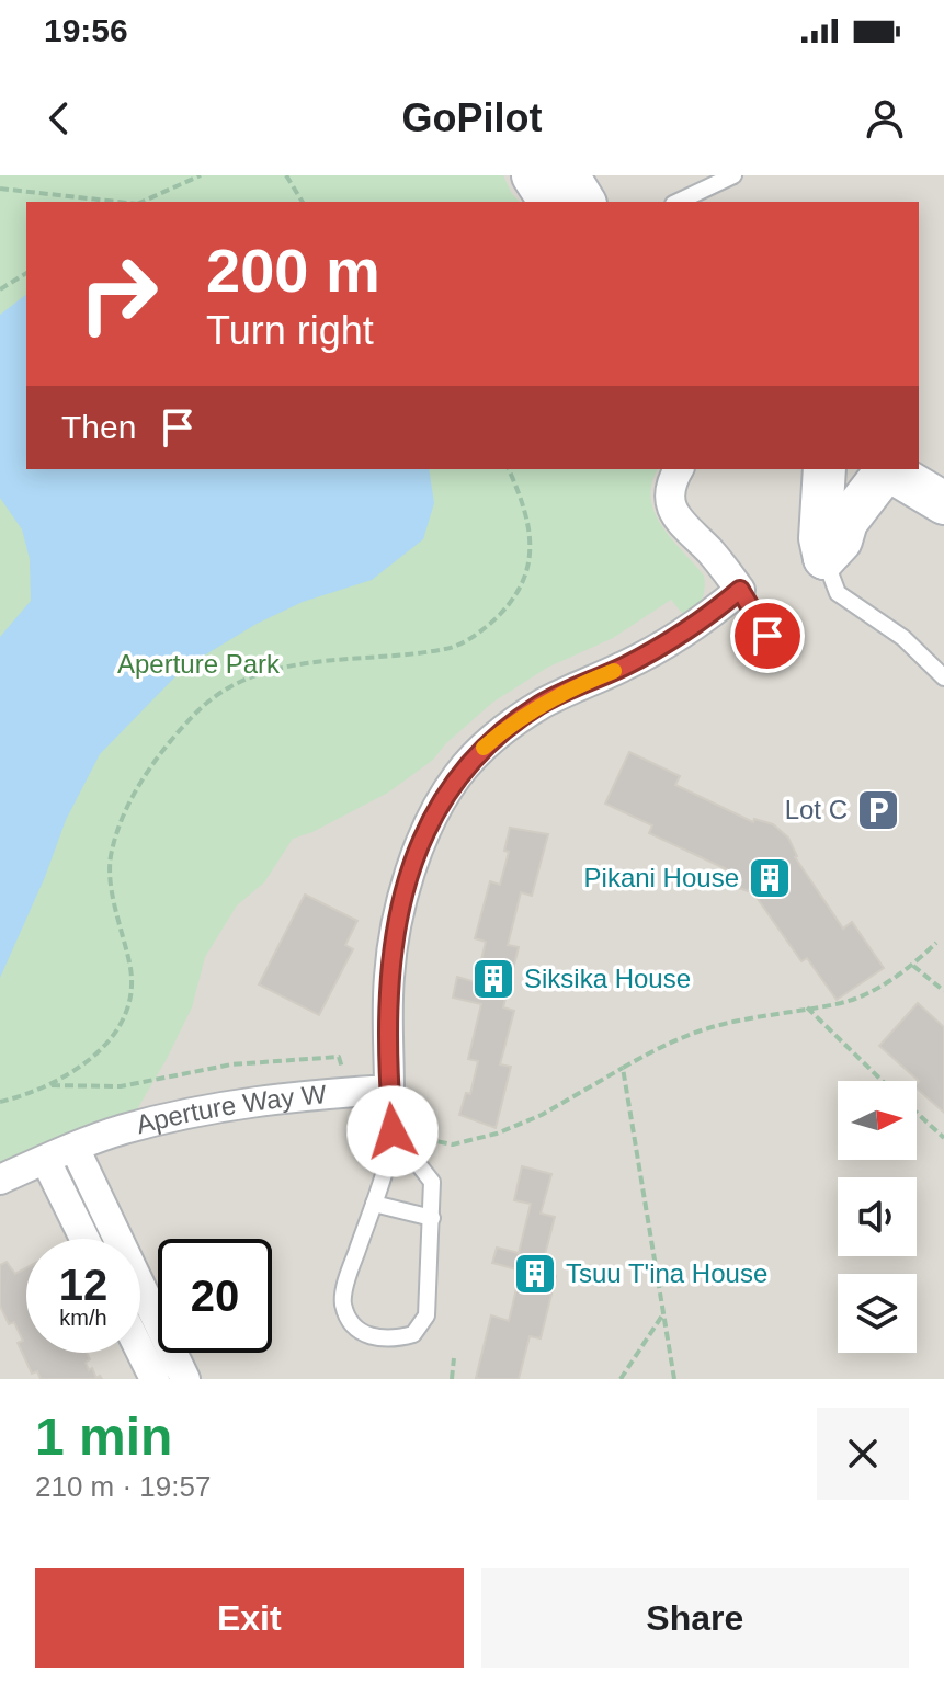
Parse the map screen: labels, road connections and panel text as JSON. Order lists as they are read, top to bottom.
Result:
{
  "streets": {
    "street": ["Aperture Way W"]
  },
  "parks": ["Aperture Park"],
  "places": {
    "parking": ["Lot C"],
    "building": ["Pikani House", "Siksika House", "Tsuu T'ina House"]
  },
  "north": "right",
  "page": {
    "status": "19:56",
    "header": "GoPilot",
    "turn": ["200 m", "Turn right"],
    "then": "Then",
    "speed": "12 km/h",
    "limit": "20",
    "heading": ["1 min", "210 m · 19:57"],
    "buttons": ["Exit", "Share"]
  }
}
